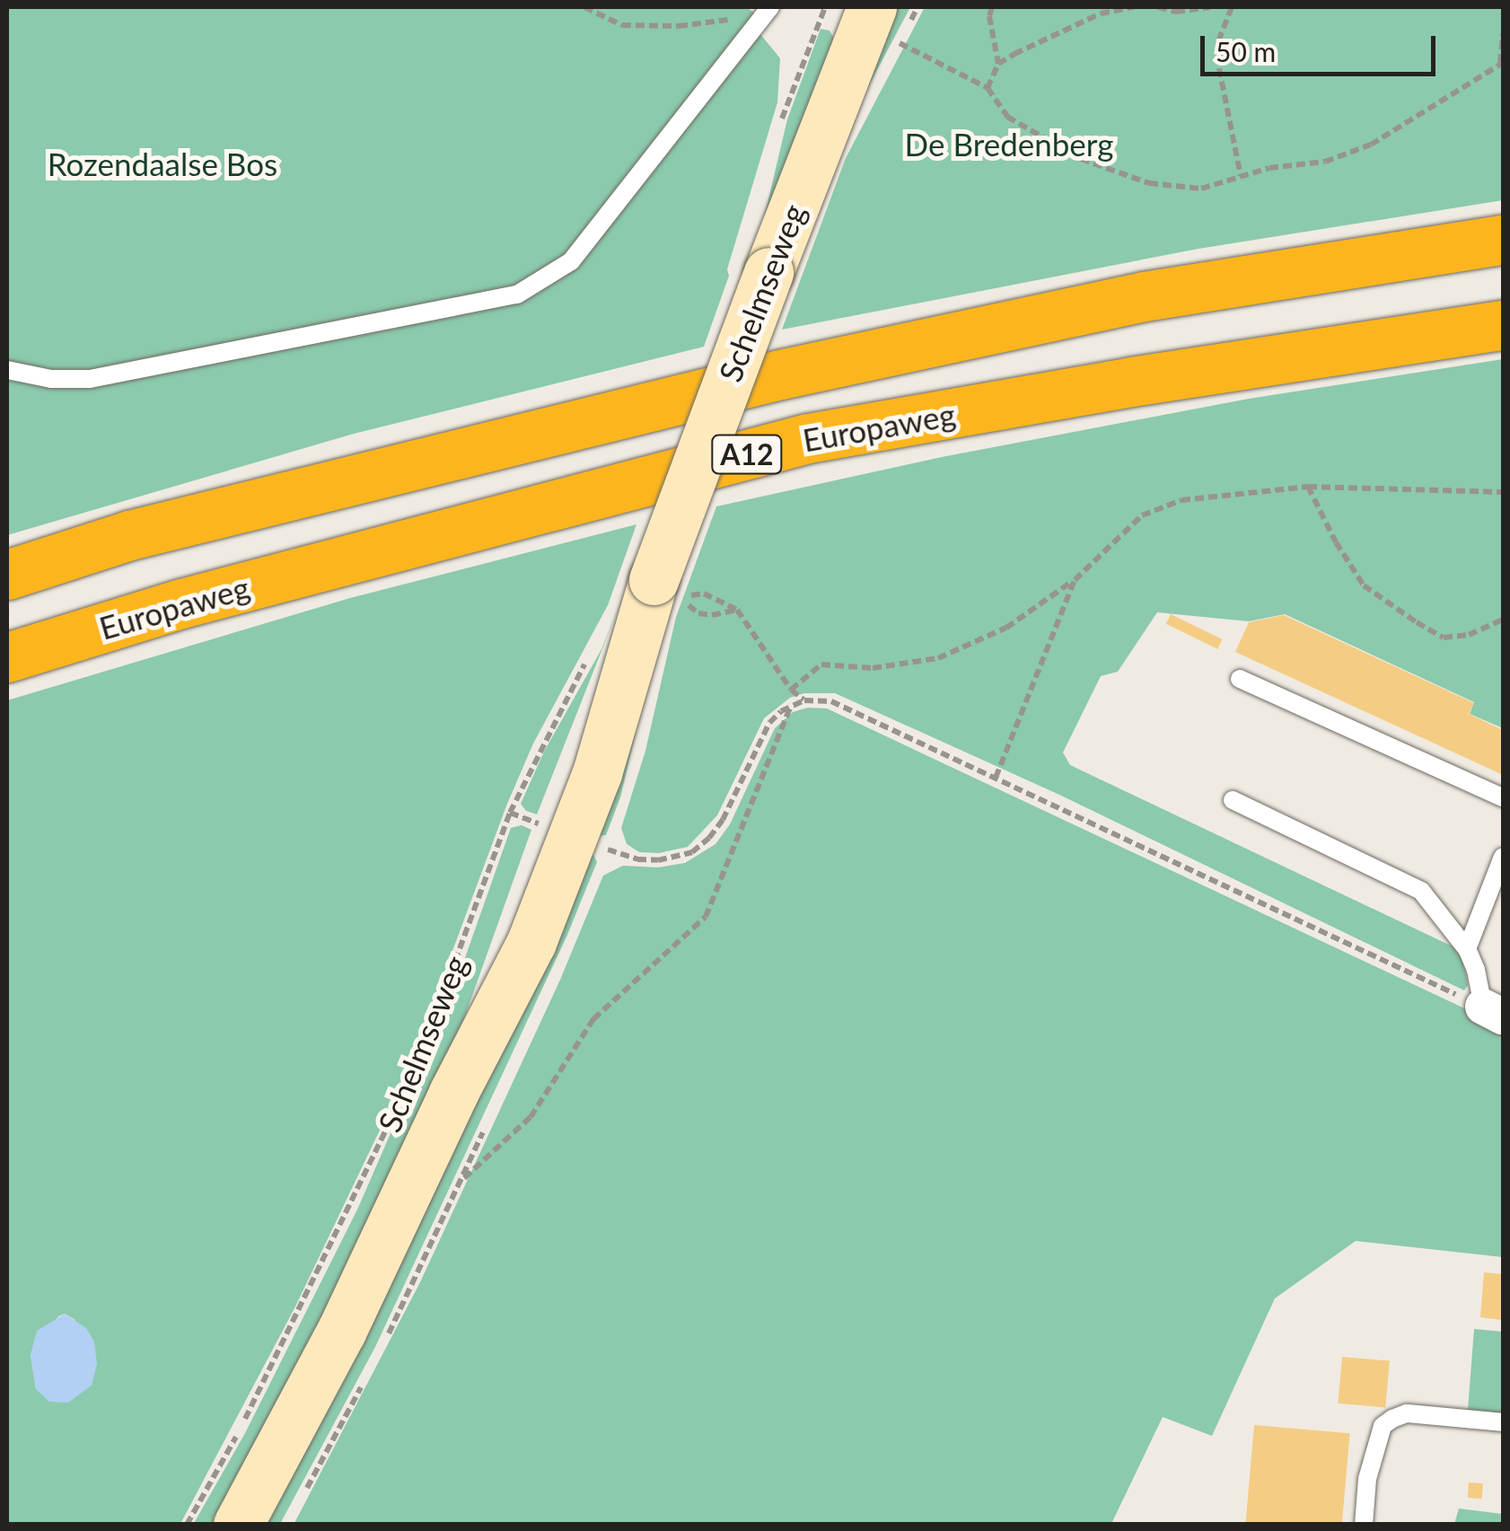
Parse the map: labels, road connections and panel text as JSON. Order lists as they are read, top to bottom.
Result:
{
  "streets": {
    "highway": ["Europaweg", "A12"],
    "main road": ["Schelmseweg"]
  },
  "parks": ["De Bredenberg", "Rozendaalse Bos"],
  "scale_bar": "50 m"
}
